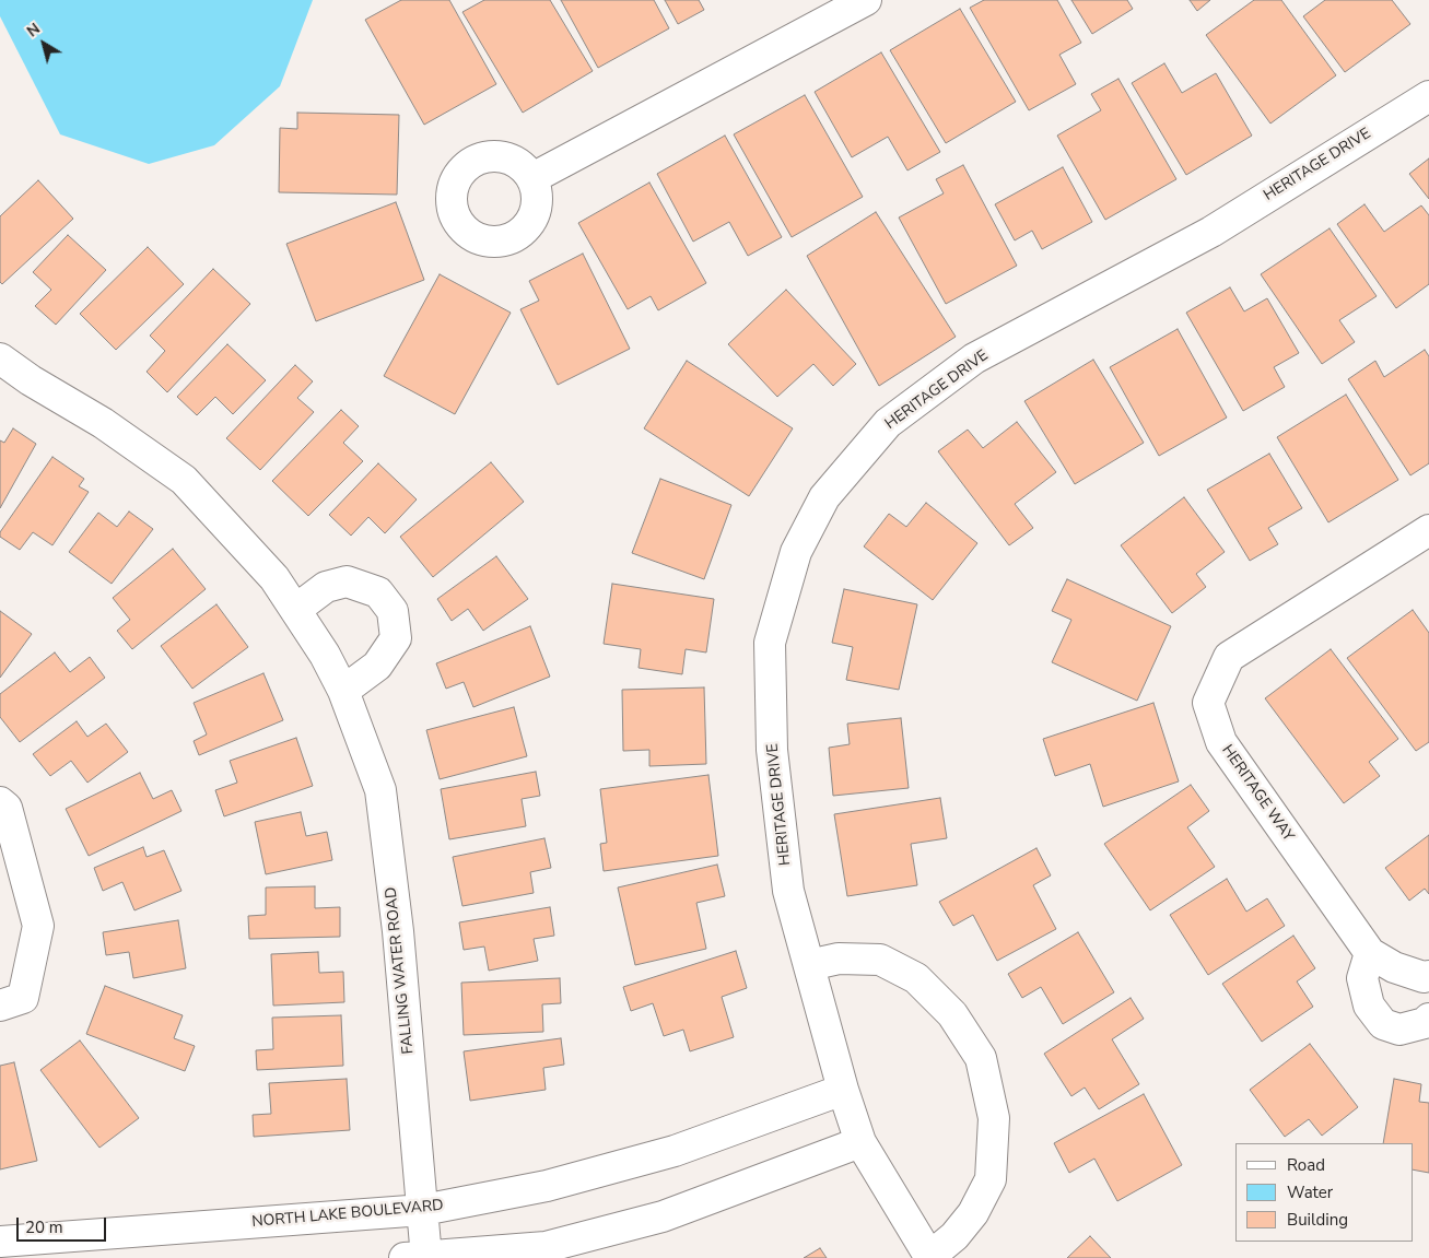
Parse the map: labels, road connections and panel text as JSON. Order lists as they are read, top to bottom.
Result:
{
  "streets": {
    "street": [
      "HERITAGE DRIVE",
      "HERITAGE WAY",
      "FALLING WATER ROAD",
      "NORTH LAKE BOULEVARD"
    ]
  },
  "crossings": [
    ["HERITAGE DRIVE", "NORTH LAKE BOULEVARD"],
    ["FALLING WATER ROAD", "NORTH LAKE BOULEVARD"]
  ],
  "legend": ["Road", "Water", "Building"],
  "scale_bar": "20 m",
  "north": "top left"
}
